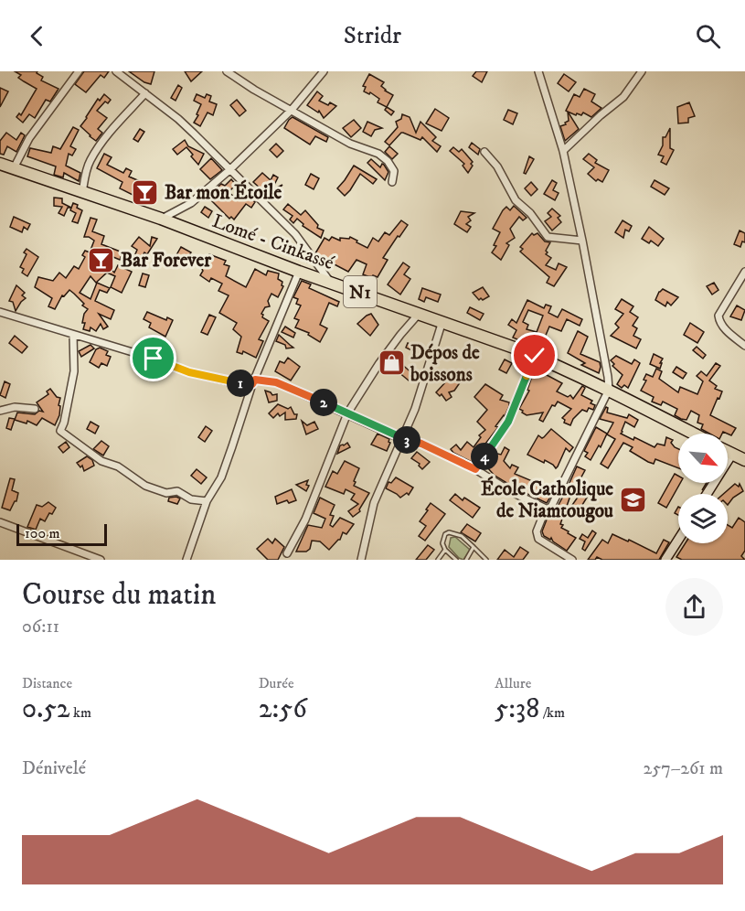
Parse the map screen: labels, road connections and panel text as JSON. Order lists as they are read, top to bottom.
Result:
{
  "streets": {
    "highway": ["Lomé - Cinkassé", "N1"]
  },
  "places": {
    "bar": ["Bar mon Étoile", "Bar Forever"],
    "shop": ["Dépos de boissons"],
    "school or university": ["École Catholique de Niamtougou"]
  },
  "scale_bar": "100 m",
  "north": "bottom right",
  "page": {
    "header": "Stridr",
    "pins": [
      "1",
      "2",
      "3",
      "4"
    ],
    "scale": "100 m",
    "heading": ["Course du matin", "06:11"],
    "stats": [
      ["Distance", "0.52 km"],
      ["Durée", "2:56"],
      ["Allure", "5:38 /km"]
    ],
    "chart": ["Dénivelé", "257–261 m"]
  }
}
